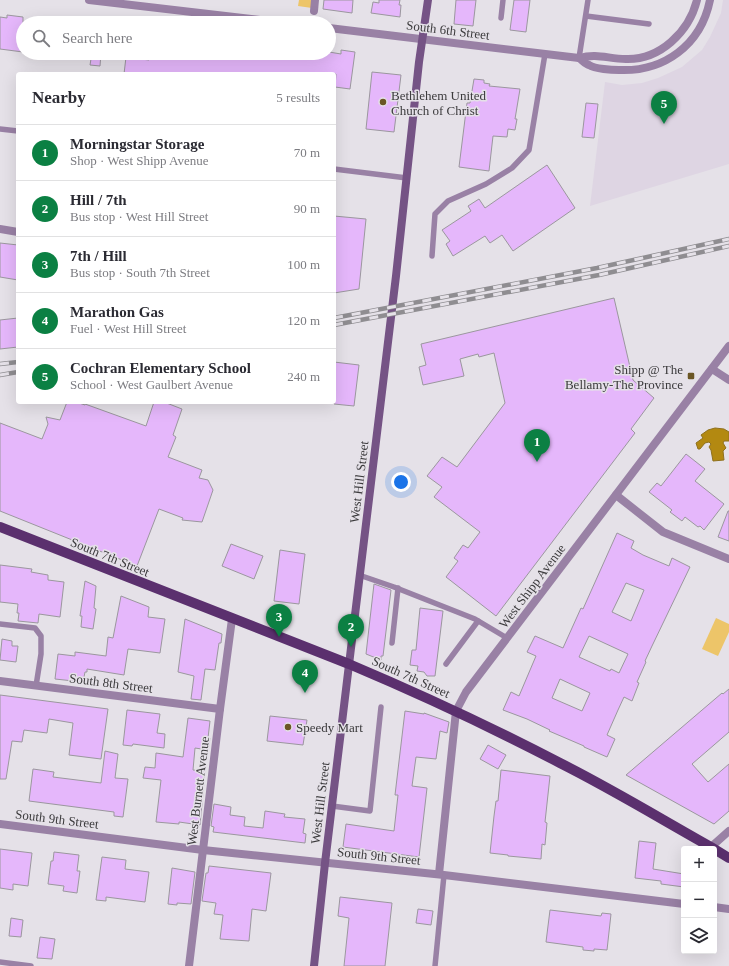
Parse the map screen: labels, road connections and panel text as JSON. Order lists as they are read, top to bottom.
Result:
{
  "streets": {
    "main road": ["South 7th Street"],
    "street": [
      "South 6th Street",
      "West Hill Street",
      "West Shipp Avenue",
      "South 8th Street",
      "West Burnett Avenue",
      "South 9th Street"
    ]
  },
  "crossings": [
    ["South 6th Street", "West Hill Street"],
    ["West Hill Street", "South 7th Street"],
    ["West Hill Street", "South 9th Street"],
    ["South 7th Street", "West Shipp Avenue"],
    ["South 7th Street", "West Burnett Avenue"],
    ["West Shipp Avenue", "South 9th Street"],
    ["South 8th Street", "West Burnett Avenue"],
    ["West Burnett Avenue", "South 9th Street"]
  ],
  "places": {
    "other": ["Bethlehem United Church of Christ", "Speedy Mart"],
    "transit": ["Shipp @ The Bellamy-The Province"]
  },
  "page": {
    "search": "Search here",
    "heading": ["Nearby", "5 results"],
    "pins": [
      "5",
      "1",
      "3",
      "2",
      "4"
    ],
    "list": [
      {
        "mark": "1",
        "name": "Morningstar Storage",
        "note": "Shop · West Shipp Avenue",
        "value": "70 m"
      },
      {
        "mark": "2",
        "name": "Hill / 7th",
        "note": "Bus stop · West Hill Street",
        "value": "90 m"
      },
      {
        "mark": "3",
        "name": "7th / Hill",
        "note": "Bus stop · South 7th Street",
        "value": "100 m"
      },
      {
        "mark": "4",
        "name": "Marathon Gas",
        "note": "Fuel · West Hill Street",
        "value": "120 m"
      },
      {
        "mark": "5",
        "name": "Cochran Elementary School",
        "note": "School · West Gaulbert Avenue",
        "value": "240 m"
      }
    ],
    "map_buttons": ["+", "−"]
  }
}
